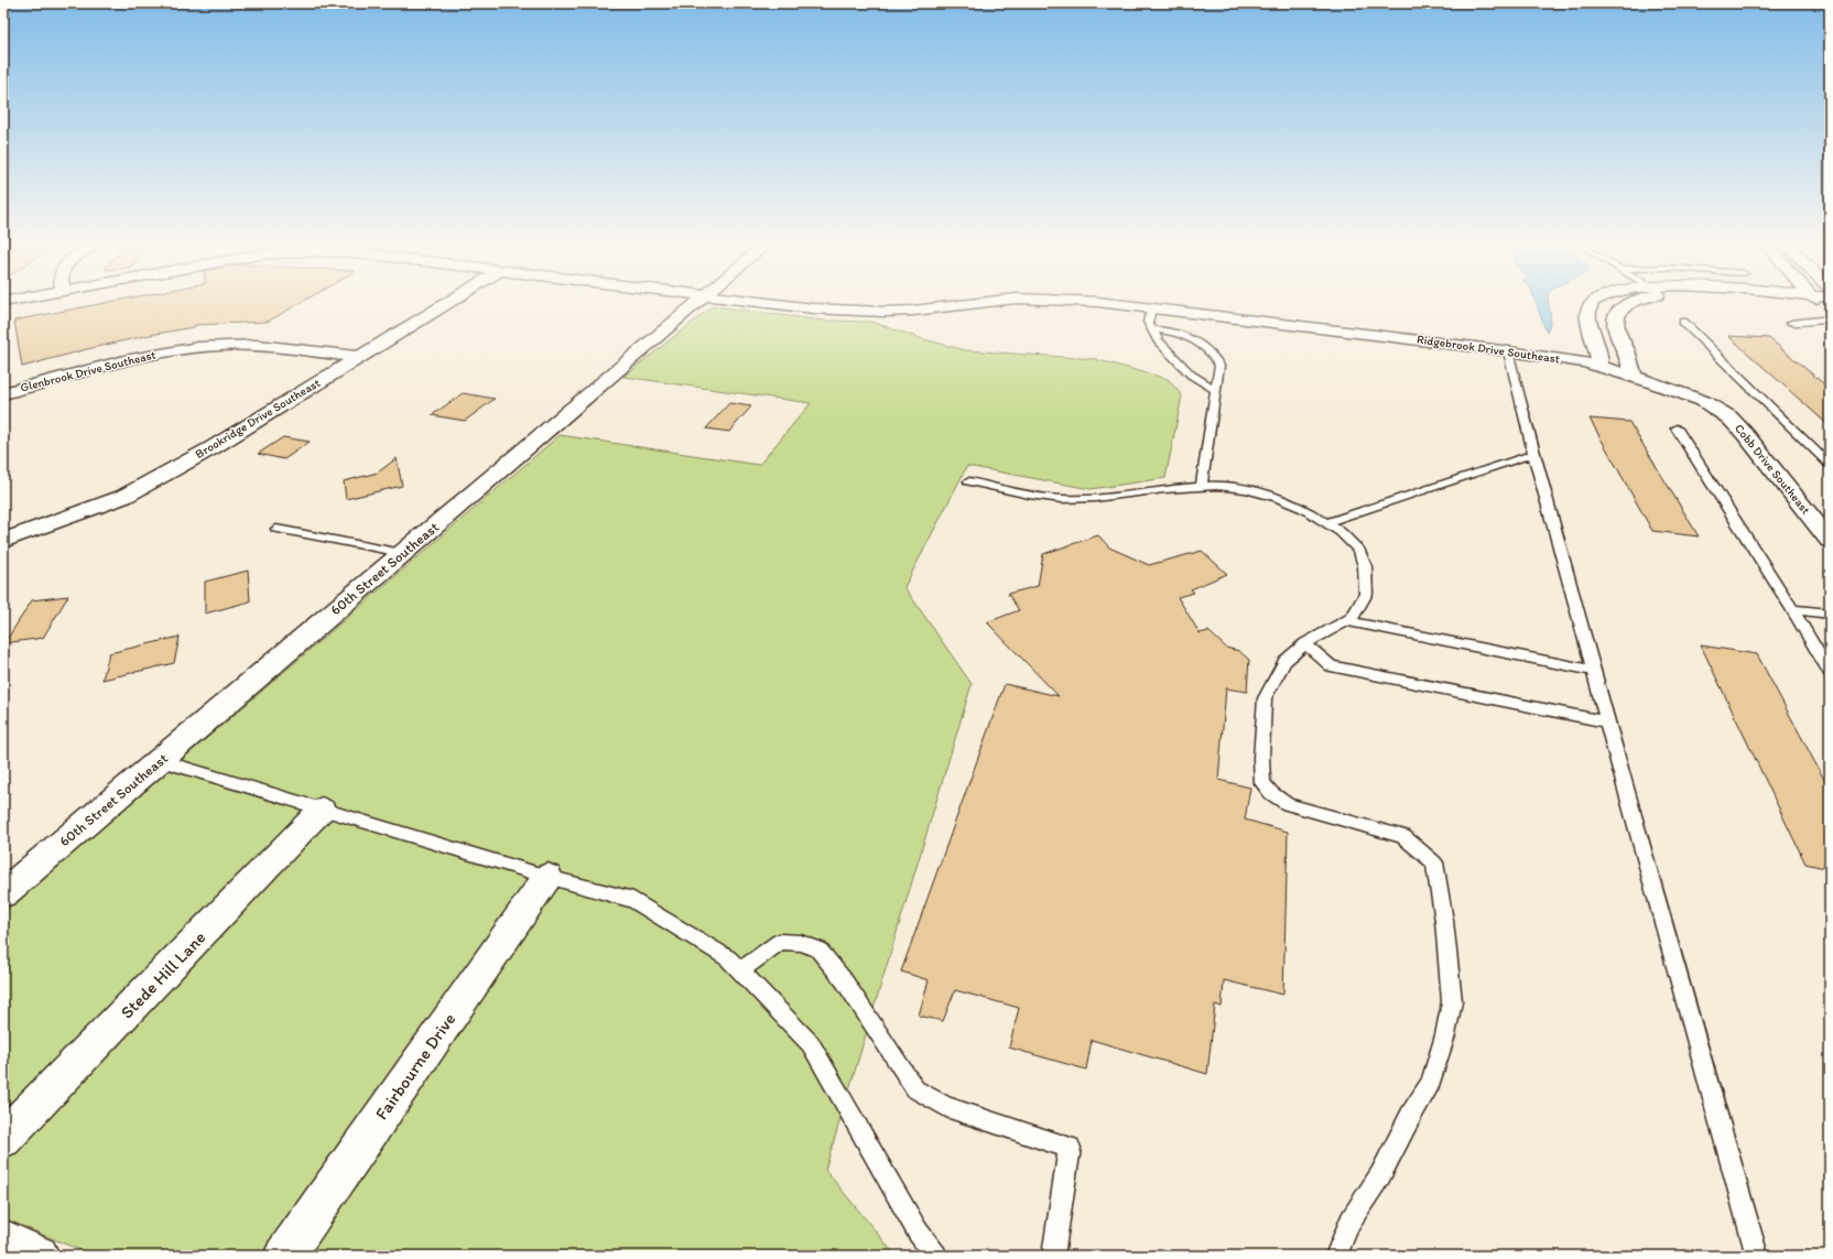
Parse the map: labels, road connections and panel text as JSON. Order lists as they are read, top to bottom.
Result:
{
  "streets": {
    "street": [
      "Ridgebrook Drive Southeast",
      "Glenbrook Drive Southeast",
      "Brookridge Drive Southeast",
      "Cobb Drive Southeast",
      "60th Street Southeast",
      "Stede Hill Lane",
      "Fairbourne Drive"
    ]
  },
  "crossings": [
    ["Ridgebrook Drive Southeast", "Cobb Drive Southeast"],
    ["Glenbrook Drive Southeast", "Brookridge Drive Southeast"]
  ]
}
